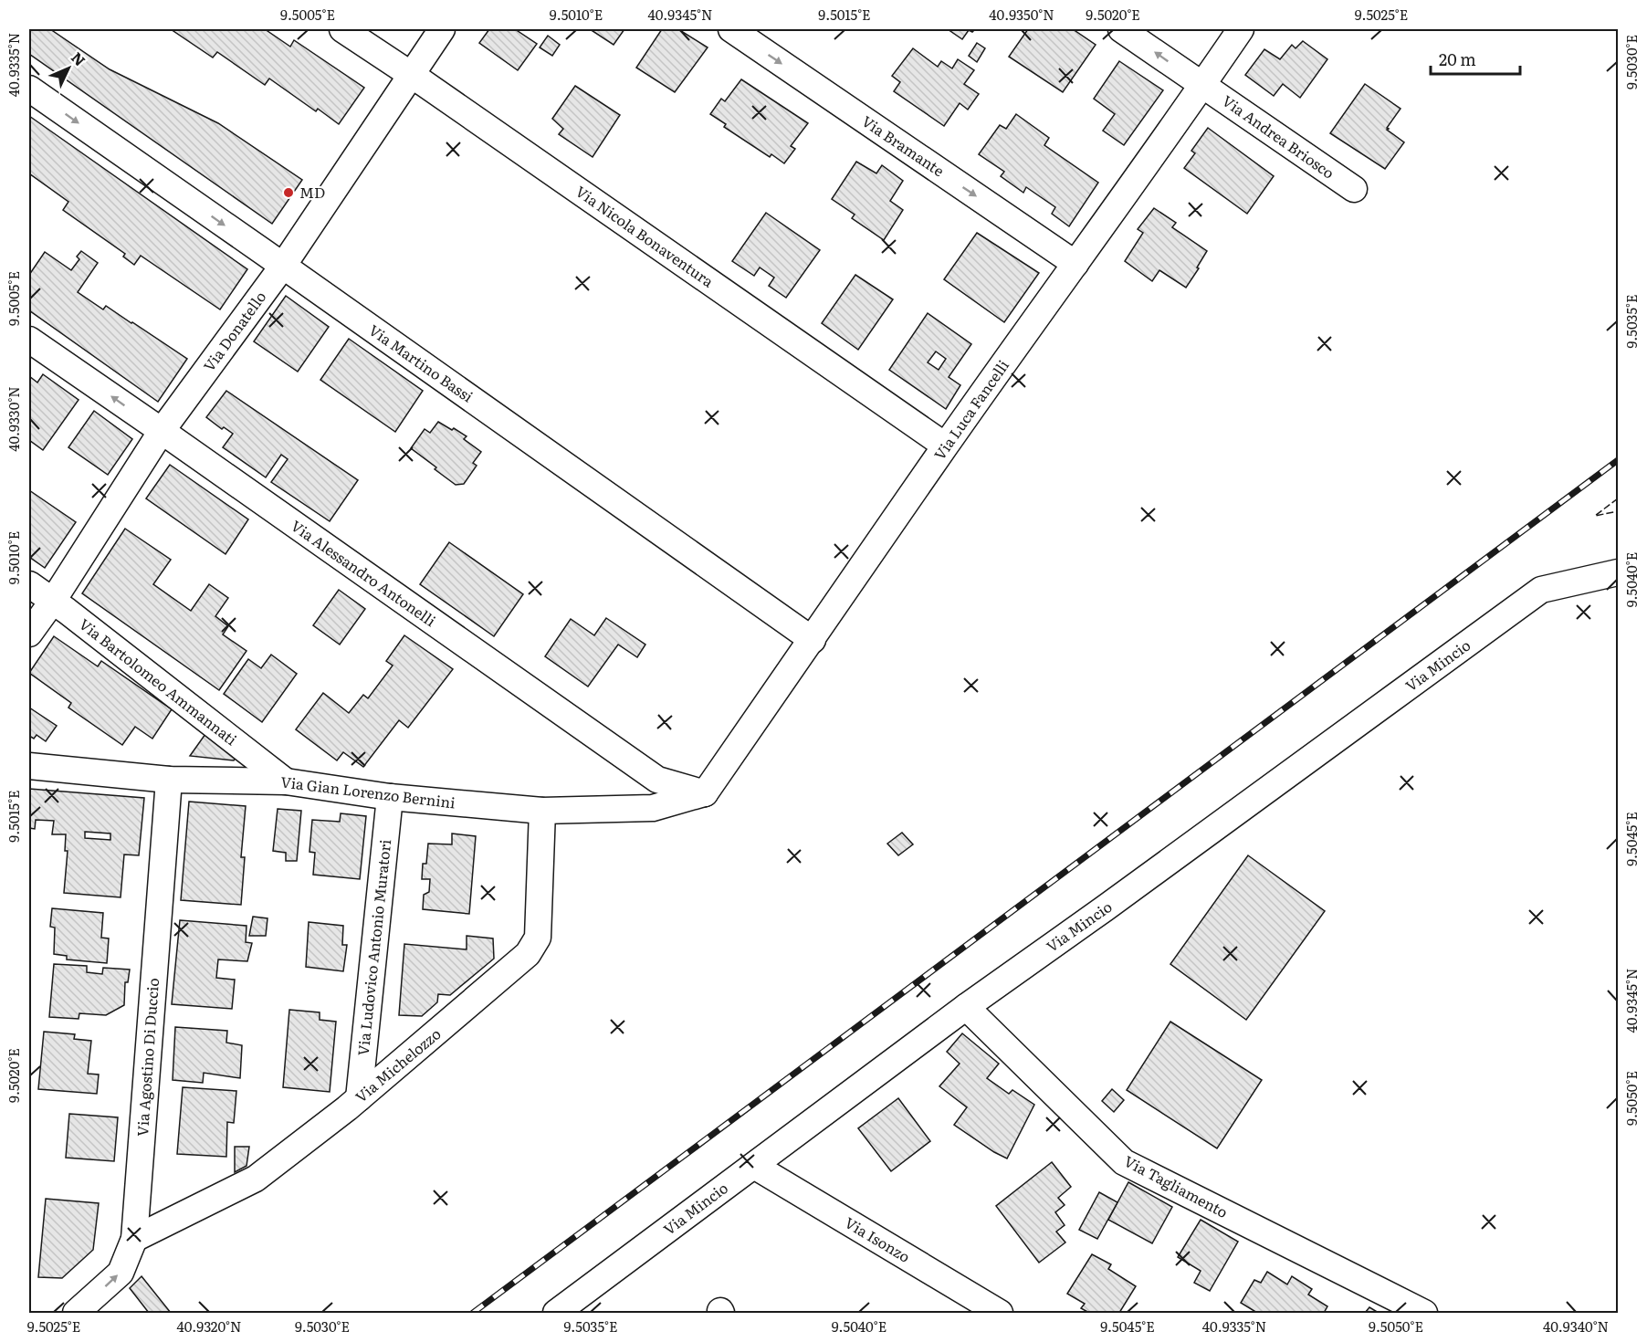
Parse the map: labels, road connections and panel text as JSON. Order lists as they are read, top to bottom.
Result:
{
  "streets": {
    "street": [
      "Via Andrea Briosco",
      "Via Bramante",
      "Via Nicola Bonaventura",
      "Via Donatello",
      "Via Martino Bassi",
      "Via Luca Fancelli",
      "Via Alessandro Antonelli",
      "Via Mincio",
      "Via Bartolomeo Ammannati",
      "Via Gian Lorenzo Bernini",
      "Via Ludovico Antonio Muratori",
      "Via Agostino Di Duccio",
      "Via Michelozzo",
      "Via Tagliamento",
      "Via Isonzo"
    ]
  },
  "crossings": [
    ["Via Andrea Briosco", "Via Luca Fancelli"],
    ["Via Bramante", "Via Luca Fancelli"],
    ["Via Nicola Bonaventura", "Via Donatello"],
    ["Via Nicola Bonaventura", "Via Luca Fancelli"],
    ["Via Donatello", "Via Martino Bassi"],
    ["Via Donatello", "Via Alessandro Antonelli"],
    ["Via Donatello", "Via Bartolomeo Ammannati"],
    ["Via Martino Bassi", "Via Luca Fancelli"],
    ["Via Luca Fancelli", "Via Alessandro Antonelli"],
    ["Via Luca Fancelli", "Via Gian Lorenzo Bernini"],
    ["Via Alessandro Antonelli", "Via Gian Lorenzo Bernini"],
    ["Via Mincio", "Via Tagliamento"],
    ["Via Mincio", "Via Isonzo"],
    ["Via Bartolomeo Ammannati", "Via Gian Lorenzo Bernini"],
    ["Via Gian Lorenzo Bernini", "Via Ludovico Antonio Muratori"],
    ["Via Gian Lorenzo Bernini", "Via Agostino Di Duccio"],
    ["Via Gian Lorenzo Bernini", "Via Michelozzo"],
    ["Via Ludovico Antonio Muratori", "Via Michelozzo"],
    ["Via Agostino Di Duccio", "Via Michelozzo"]
  ],
  "one_way": ["Via Bramante"],
  "places": ["MD"],
  "scale_bar": "20 m",
  "north": "top right",
  "coordinates": [
    "9.5005°E",
    "9.5010°E",
    "40.9345°N",
    "9.5015°E",
    "40.9350°N",
    "9.5020°E",
    "9.5025°E",
    "9.5030°E",
    "40.9335°N",
    "9.5035°E",
    "40.9330°N",
    "9.5040°E",
    "9.5045°E",
    "9.5050°E",
    "40.9320°N",
    "40.9340°N"
  ]
}
